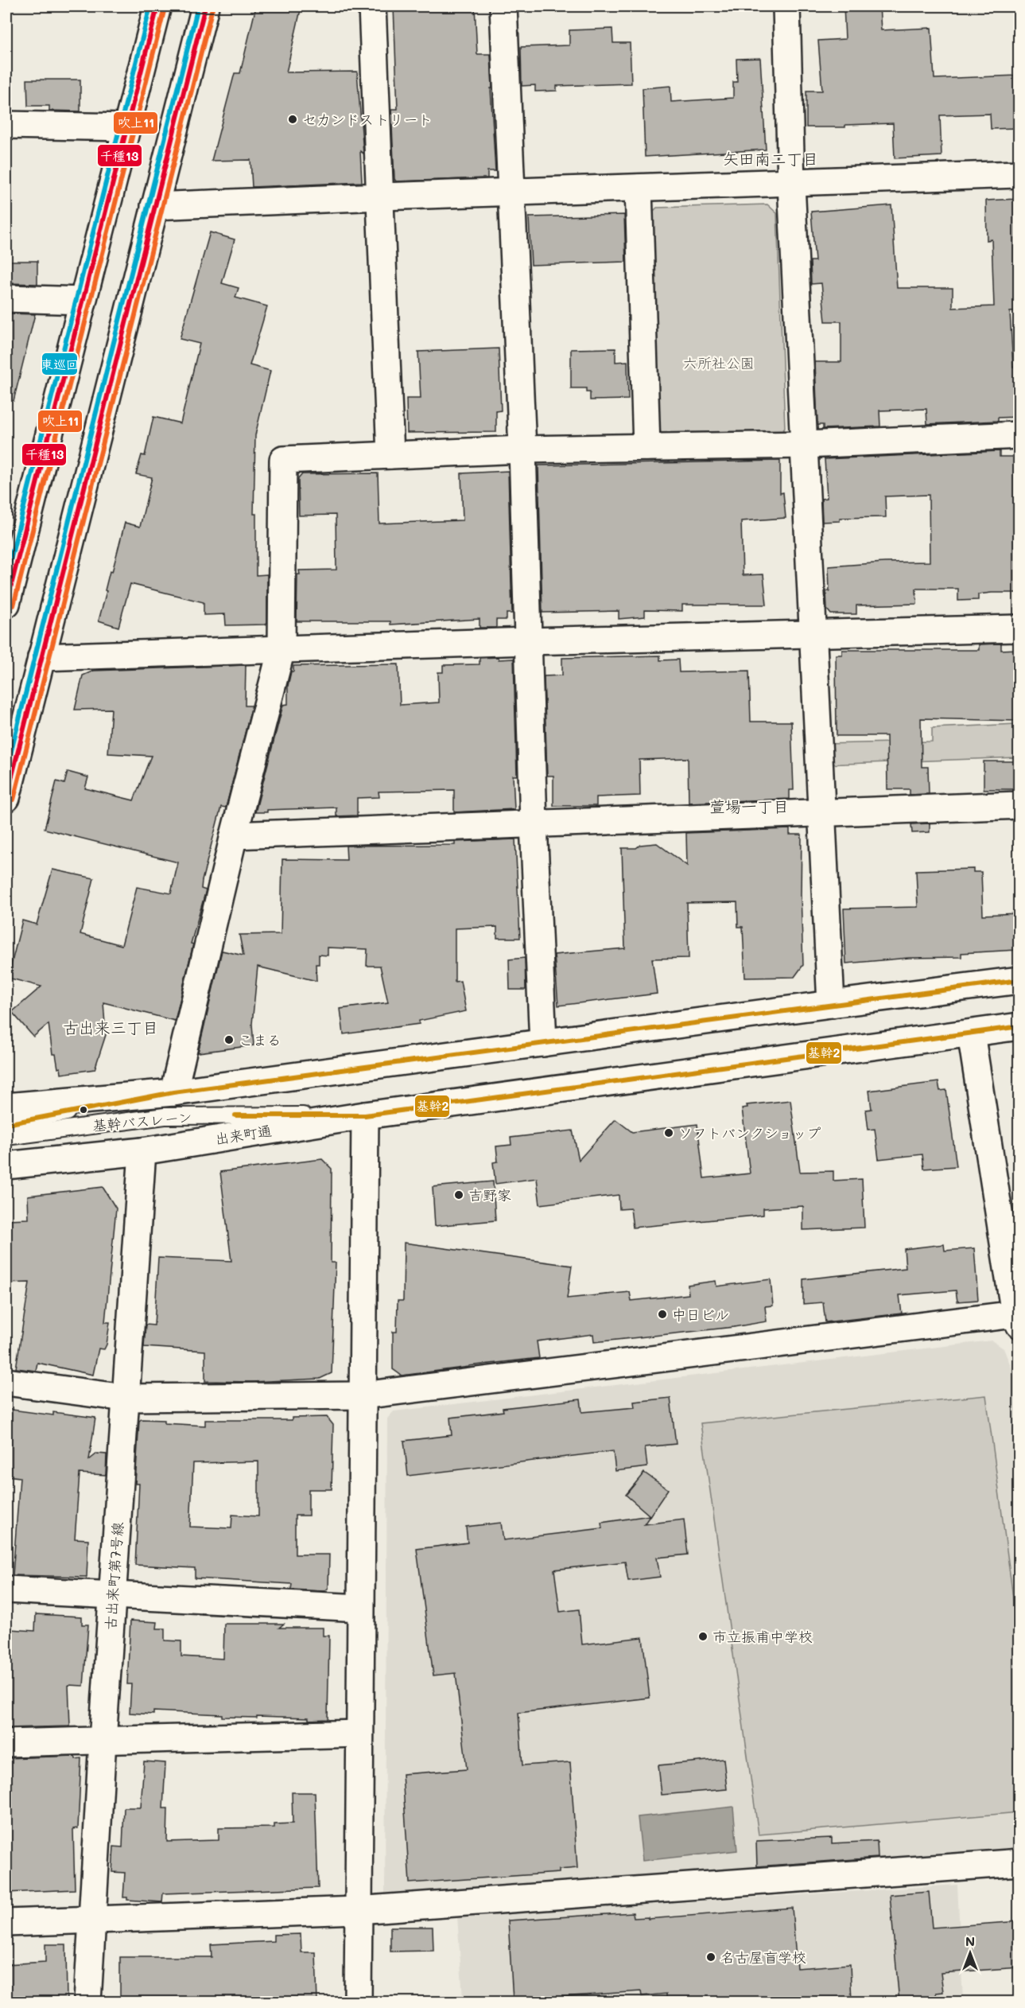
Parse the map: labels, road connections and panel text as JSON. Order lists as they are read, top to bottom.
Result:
{
  "streets": {
    "street": ["出来町通", "古出来町第7号線"],
    "lane": ["基幹バスレーン"]
  },
  "crossings": [
    ["基幹バスレーン", "出来町通"],
    ["出来町通", "古出来町第7号線"]
  ],
  "districts": ["矢田南二丁目", "萱場一丁目", "古出来三丁目"],
  "parks": ["六所社公園"],
  "places": [
    "セカンドストリート",
    "こまる",
    "ソフトバンクショップ",
    "吉野家",
    "中日ビル",
    "市立振甫中学校",
    "名古屋盲学校"
  ],
  "lines": [
    "transit line 千種13",
    "transit line 東巡回",
    "transit line 吹上11",
    "transit line 基幹2"
  ],
  "north": "top"
}
